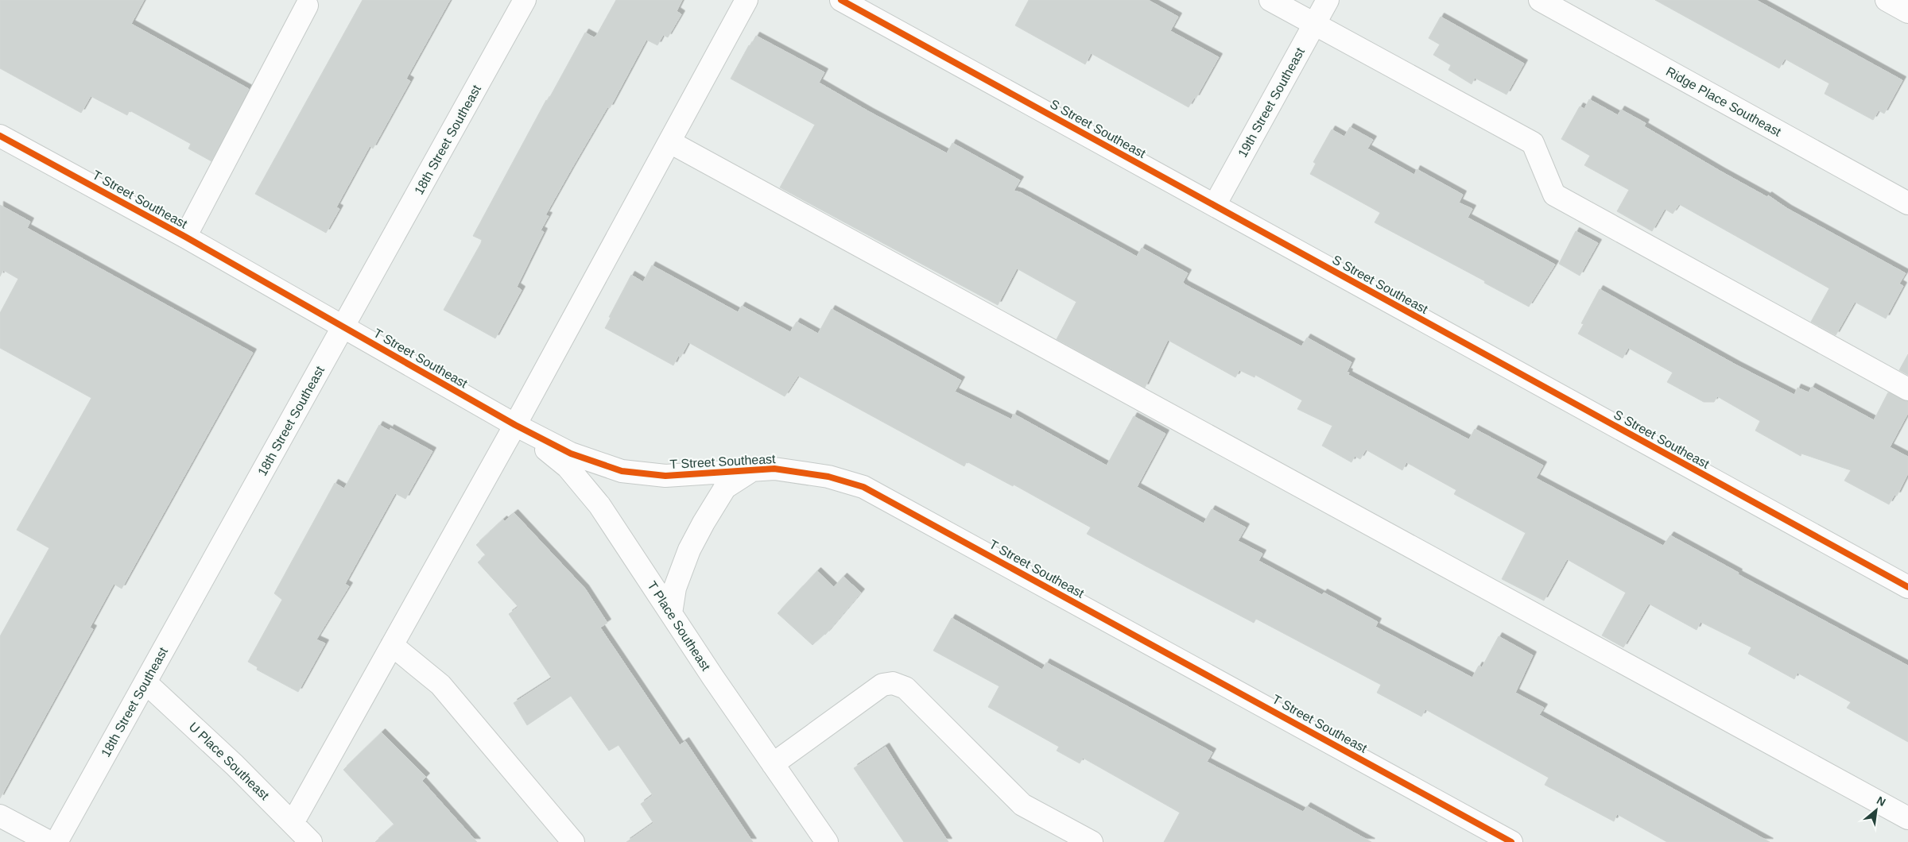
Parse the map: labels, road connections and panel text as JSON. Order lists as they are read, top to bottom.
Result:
{
  "streets": {
    "street": [
      "Ridge Place Southeast",
      "19th Street Southeast",
      "S Street Southeast",
      "18th Street Southeast",
      "T Street Southeast",
      "T Place Southeast",
      "U Place Southeast"
    ]
  },
  "crossings": [
    ["19th Street Southeast", "S Street Southeast"],
    ["18th Street Southeast", "T Street Southeast"],
    ["18th Street Southeast", "U Place Southeast"],
    ["T Street Southeast", "T Place Southeast"]
  ],
  "north": "top right"
}
